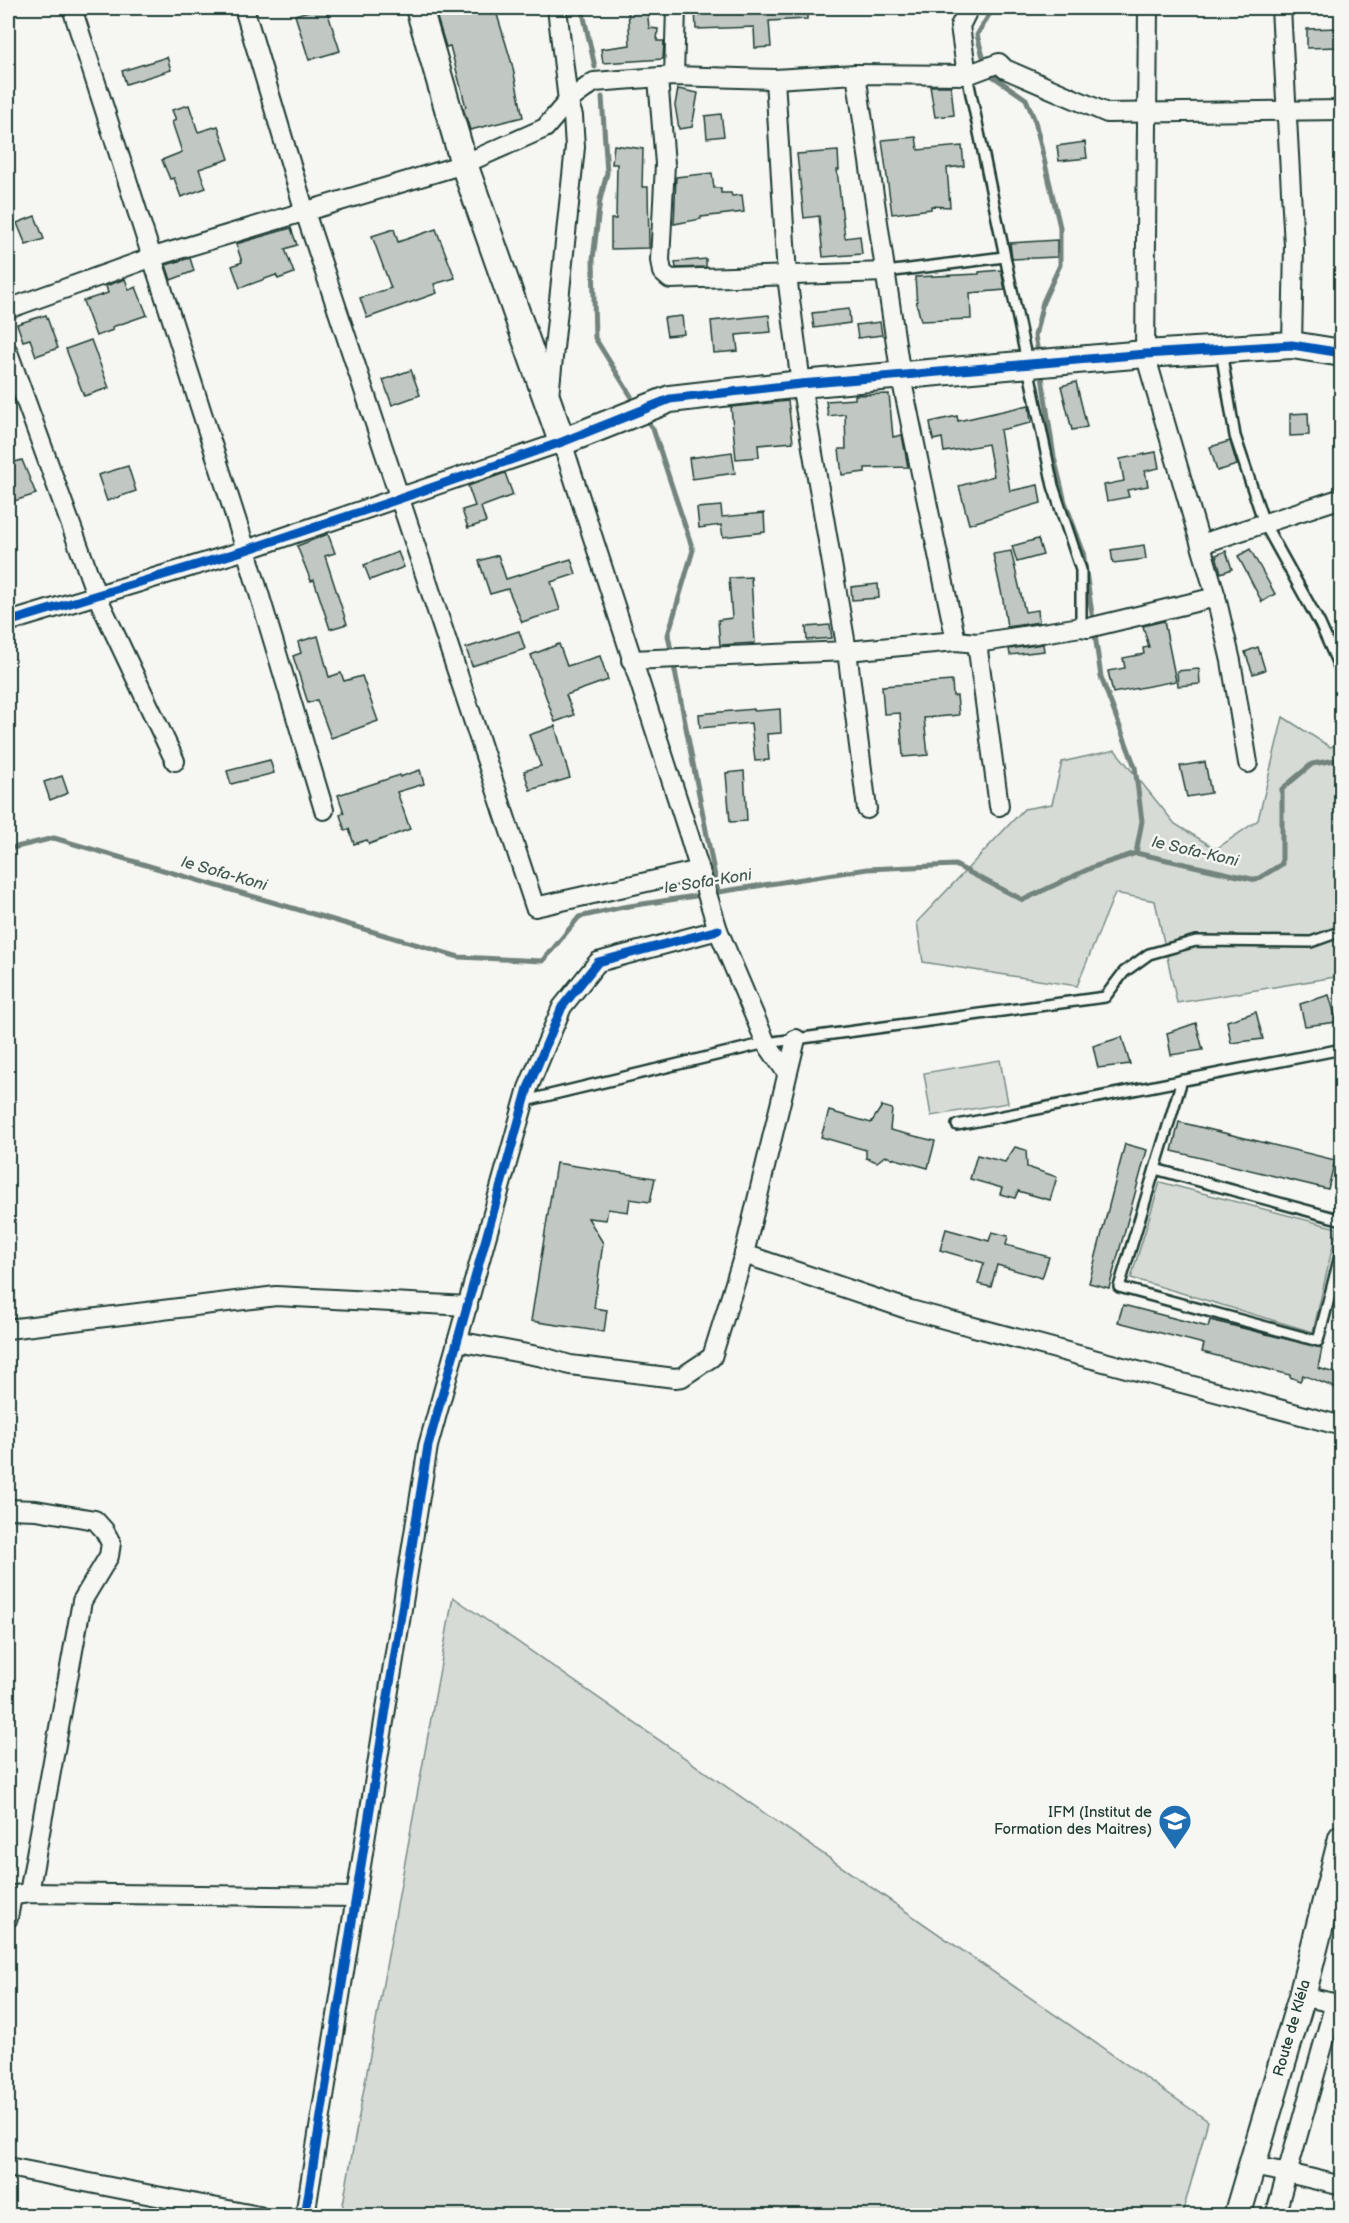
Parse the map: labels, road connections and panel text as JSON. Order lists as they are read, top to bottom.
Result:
{
  "streets": {
    "street": ["Route de Kléla"]
  },
  "water": ["le Sofa-Koni"],
  "places": {
    "school or university": ["IFM (Institut de Formation des Maitres)"]
  }
}
